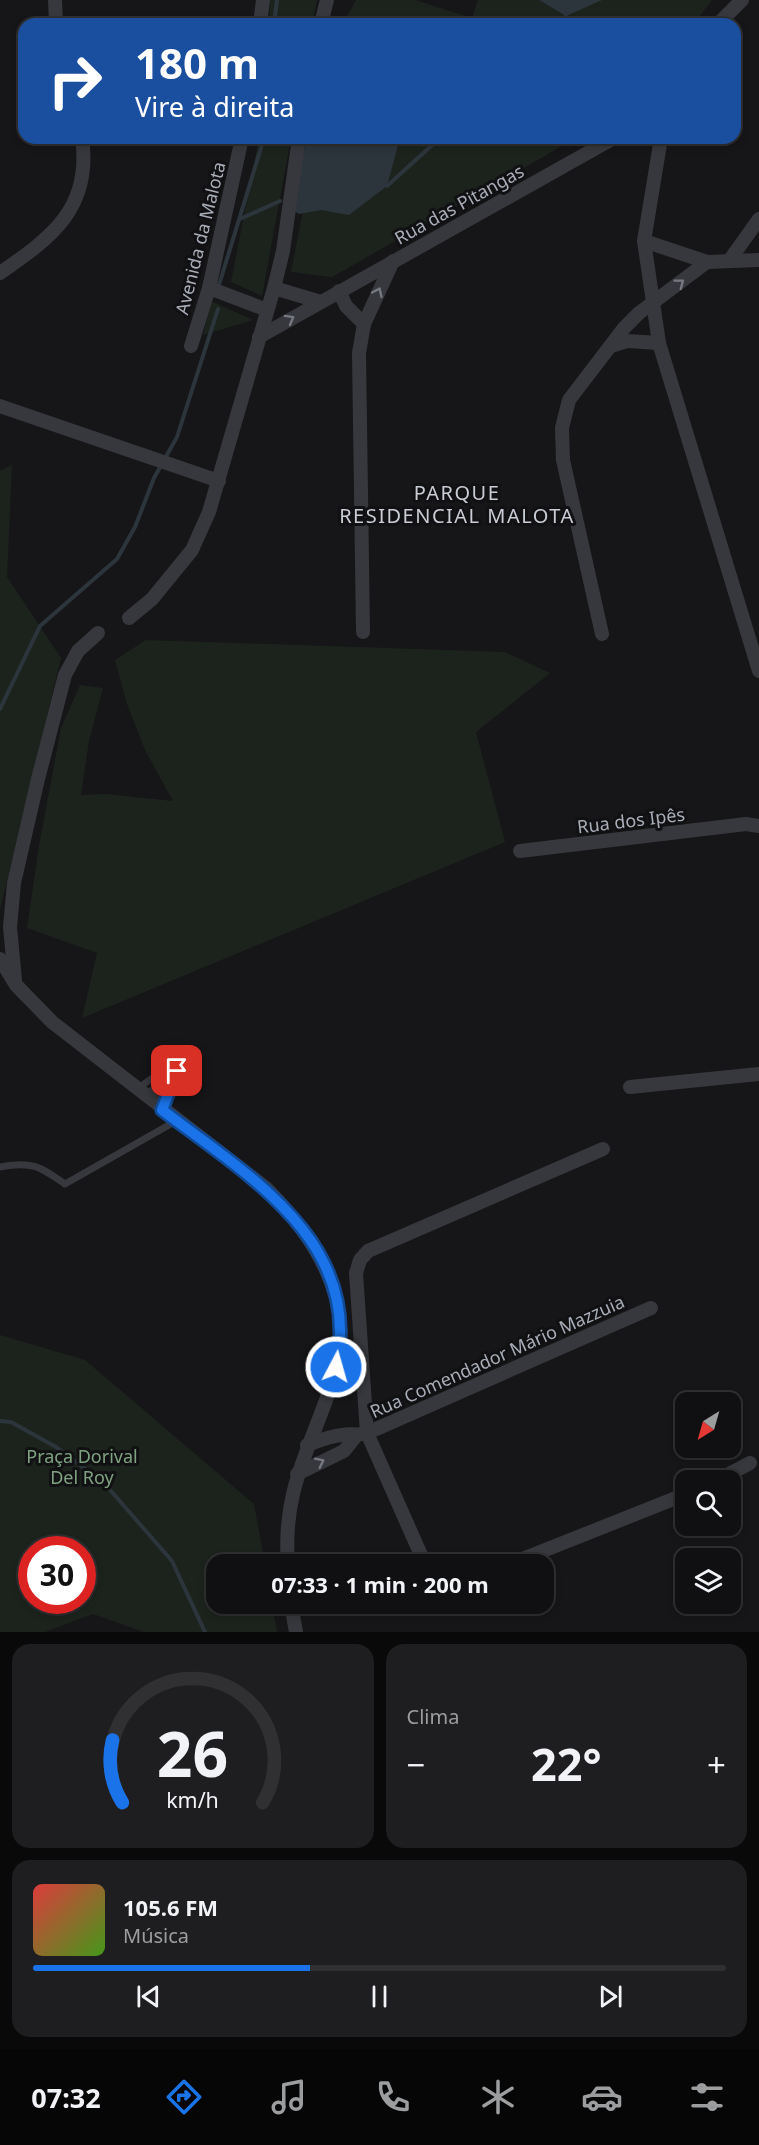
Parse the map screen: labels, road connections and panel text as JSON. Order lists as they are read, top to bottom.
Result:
{
  "streets": {
    "street": [
      "Rua das Pitangas",
      "Avenida da Malota",
      "Rua dos Ipês",
      "Rua Comendador Mário Mazzuia"
    ]
  },
  "districts": ["PARQUE RESIDENCIAL MALOTA"],
  "parks": ["Praça Dorival Del Roy"],
  "north": "bottom left",
  "page": {
    "turn": ["180 m", "Vire à direita"],
    "limit": "30",
    "trip": "07:33 · 1 min · 200 m",
    "tile": "Clima",
    "heat": ["−", "22°", "+"],
    "song": ["105.6 FM", "Música"],
    "tabs": "07:32",
    "gauge": ["26", "km/h"]
  }
}
